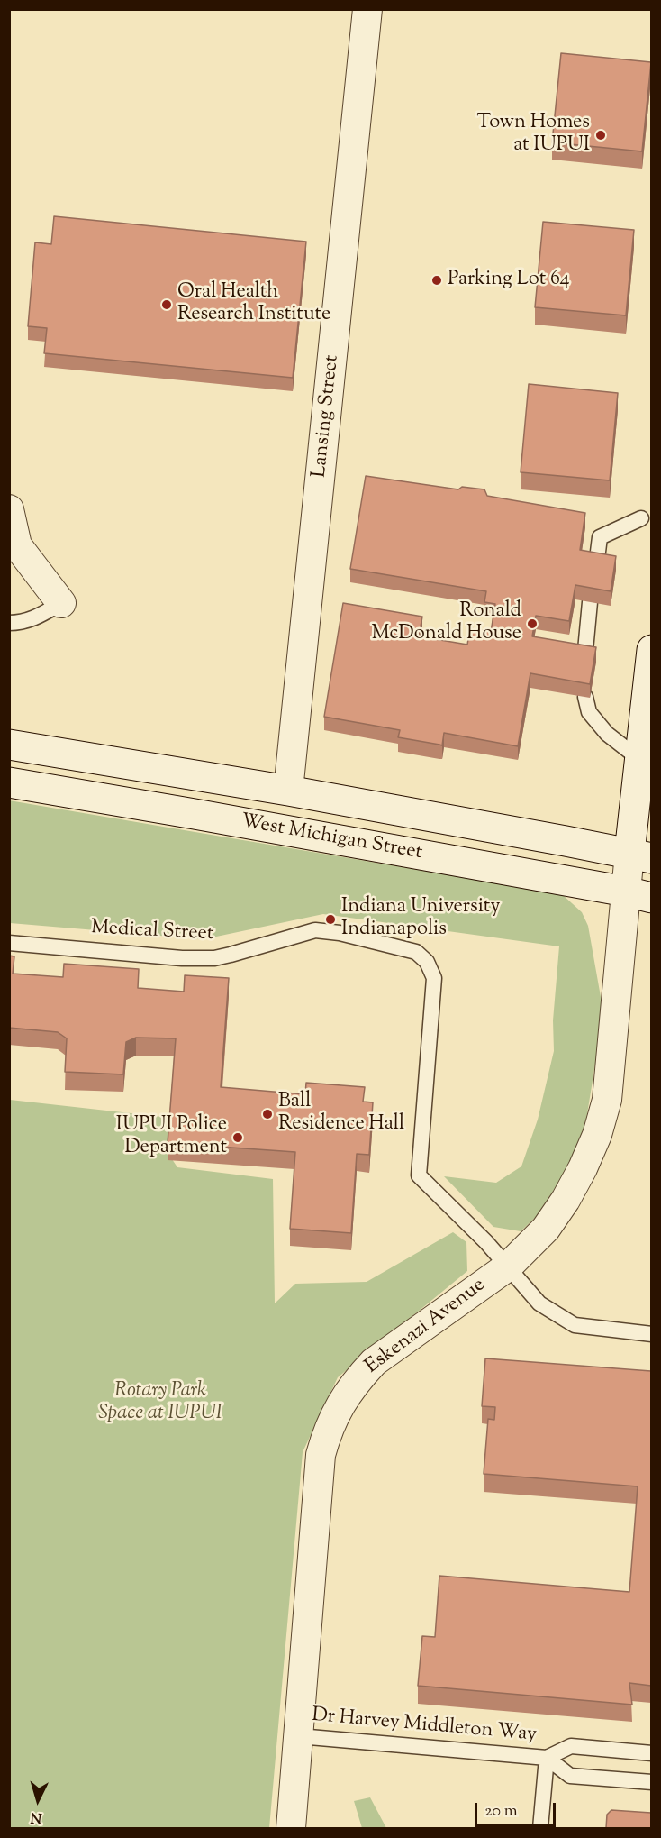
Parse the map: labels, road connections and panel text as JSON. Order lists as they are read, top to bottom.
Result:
{
  "streets": {
    "main road": ["West Michigan Street"],
    "street": ["Lansing Street", "Eskenazi Avenue"],
    "lane": ["Medical Street", "Dr Harvey Middleton Way"]
  },
  "crossings": [
    ["Lansing Street", "West Michigan Street"],
    ["West Michigan Street", "Eskenazi Avenue"],
    ["Medical Street", "Eskenazi Avenue"],
    ["Eskenazi Avenue", "Dr Harvey Middleton Way"]
  ],
  "parks": ["Rotary Park Space at IUPUI"],
  "places": [
    "Town Homes at IUPUI",
    "Parking Lot 64",
    "Oral Health Research Institute",
    "Ronald McDonald House",
    "Indiana University Indianapolis",
    "Ball Residence Hall",
    "IUPUI Police Department"
  ],
  "scale_bar": "20 m",
  "north": "bottom"
}
